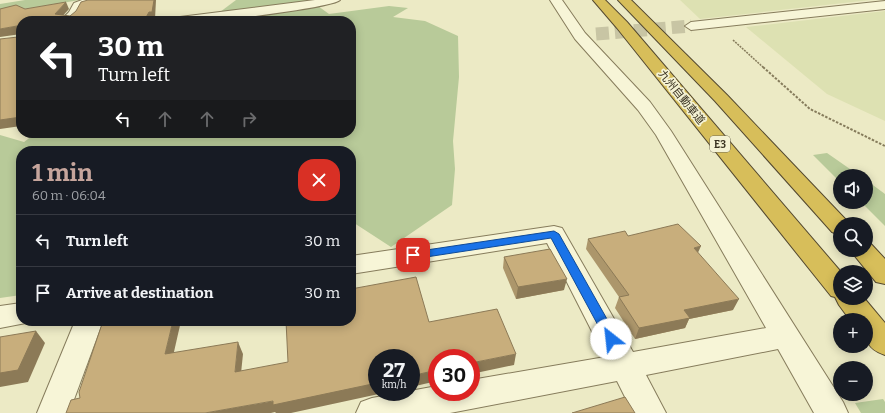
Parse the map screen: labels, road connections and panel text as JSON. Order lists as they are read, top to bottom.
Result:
{
  "streets": {
    "highway": ["九州自動車道", "E3"]
  },
  "page": {
    "turn": ["30 m", "Turn left"],
    "heading": ["1 min", "60 m · 06:04"],
    "map_buttons": ["+", "−"],
    "list": [
      {
        "name": "Turn left",
        "value": "30 m"
      },
      {
        "name": "Arrive at destination",
        "value": "30 m"
      }
    ],
    "speed": "27 km/h",
    "limit": "30"
  }
}
